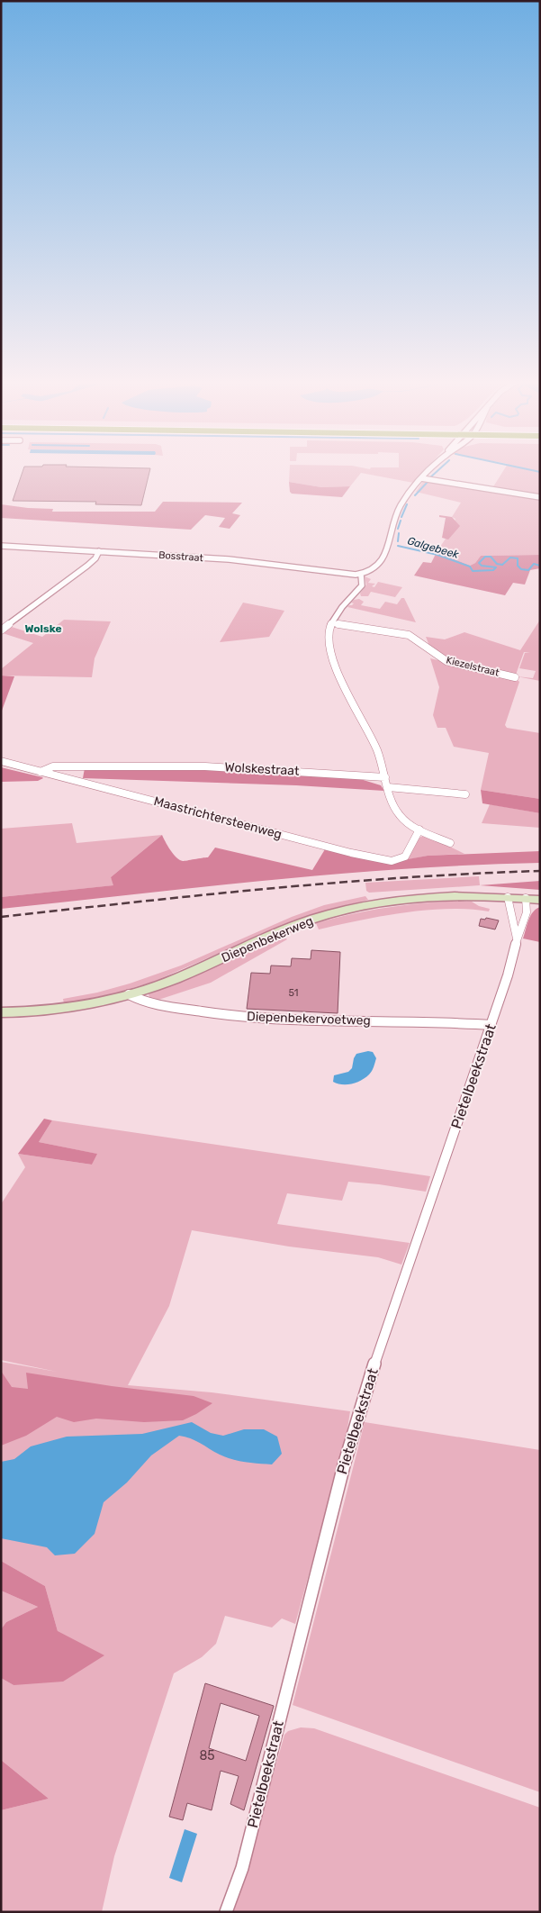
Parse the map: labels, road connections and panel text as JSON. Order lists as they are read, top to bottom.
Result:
{
  "streets": {
    "main road": ["Diepenbekerweg"],
    "street": [
      "Bosstraat",
      "Kiezelstraat",
      "Wolskestraat",
      "Maastrichtersteenweg",
      "Diepenbekervoetweg",
      "Pietelbeekstraat"
    ]
  },
  "crossings": [
    ["Wolskestraat", "Maastrichtersteenweg"],
    ["Diepenbekerweg", "Diepenbekervoetweg"],
    ["Diepenbekerweg", "Pietelbeekstraat"],
    ["Diepenbekervoetweg", "Pietelbeekstraat"]
  ],
  "districts": ["Wolske"],
  "water": ["Galgebeek"],
  "house_numbers": ["51", "85"]
}
